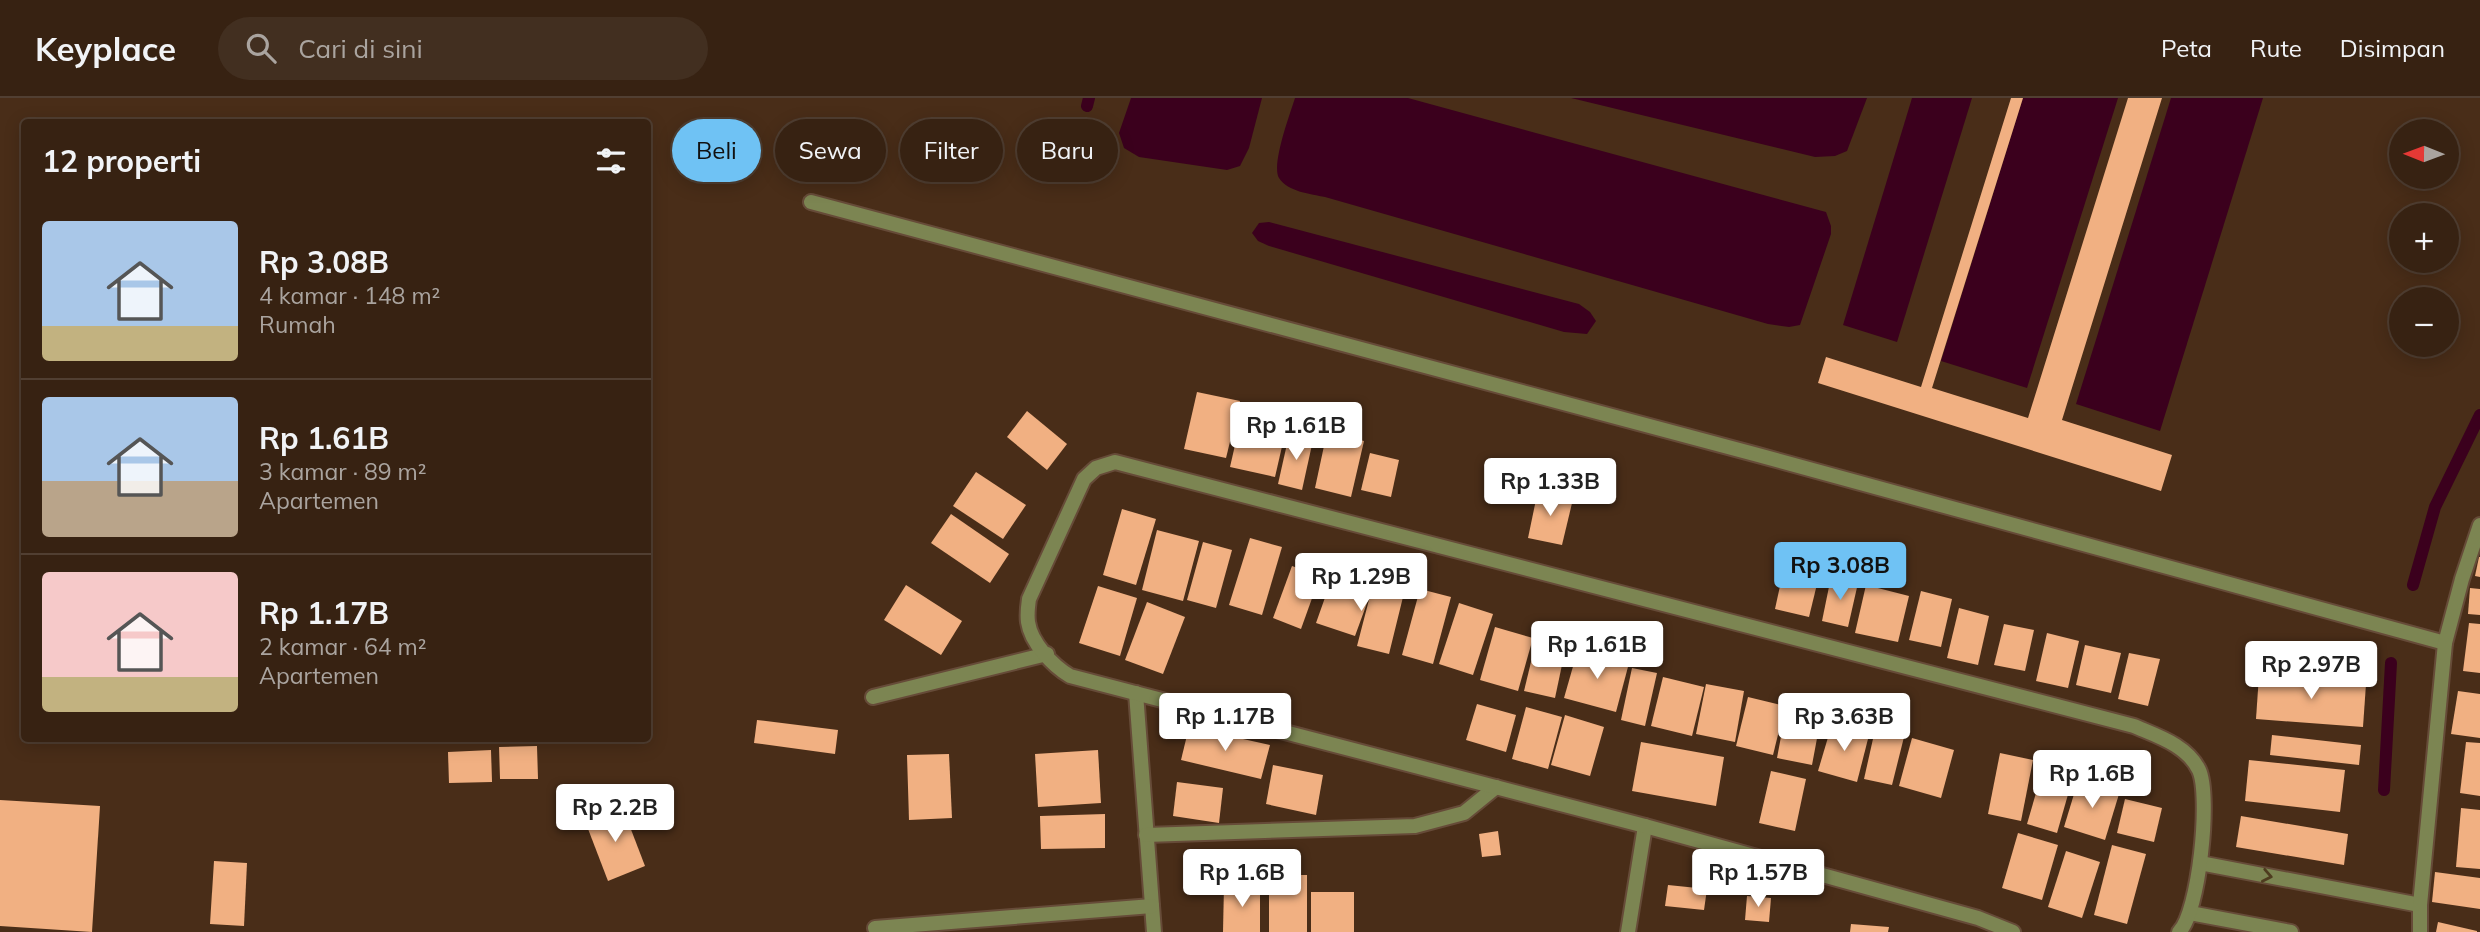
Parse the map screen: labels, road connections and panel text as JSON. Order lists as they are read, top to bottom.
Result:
{
  "north": "left",
  "page": {
    "header": "Keyplace",
    "search": "Cari di sini",
    "nav": ["Peta", "Rute", "Disimpan"],
    "map_buttons": ["+", "−"],
    "chip": [
      "Beli",
      "Sewa",
      "Filter",
      "Baru"
    ],
    "heading": "12 properti",
    "list": [
      {
        "name": "Rp 3.08B",
        "note": "4 kamar · 148 m² · Rumah"
      },
      {
        "name": "Rp 1.61B",
        "note": "3 kamar · 89 m² · Apartemen"
      },
      {
        "name": "Rp 1.17B",
        "note": "2 kamar · 64 m² · Apartemen"
      }
    ],
    "price": [
      "Rp 1.61B",
      "Rp 1.33B",
      "Rp 3.08B",
      "Rp 1.29B",
      "Rp 1.61B",
      "Rp 2.97B",
      "Rp 1.17B",
      "Rp 3.63B",
      "Rp 1.6B",
      "Rp 2.2B",
      "Rp 1.6B",
      "Rp 1.57B"
    ]
  }
}
